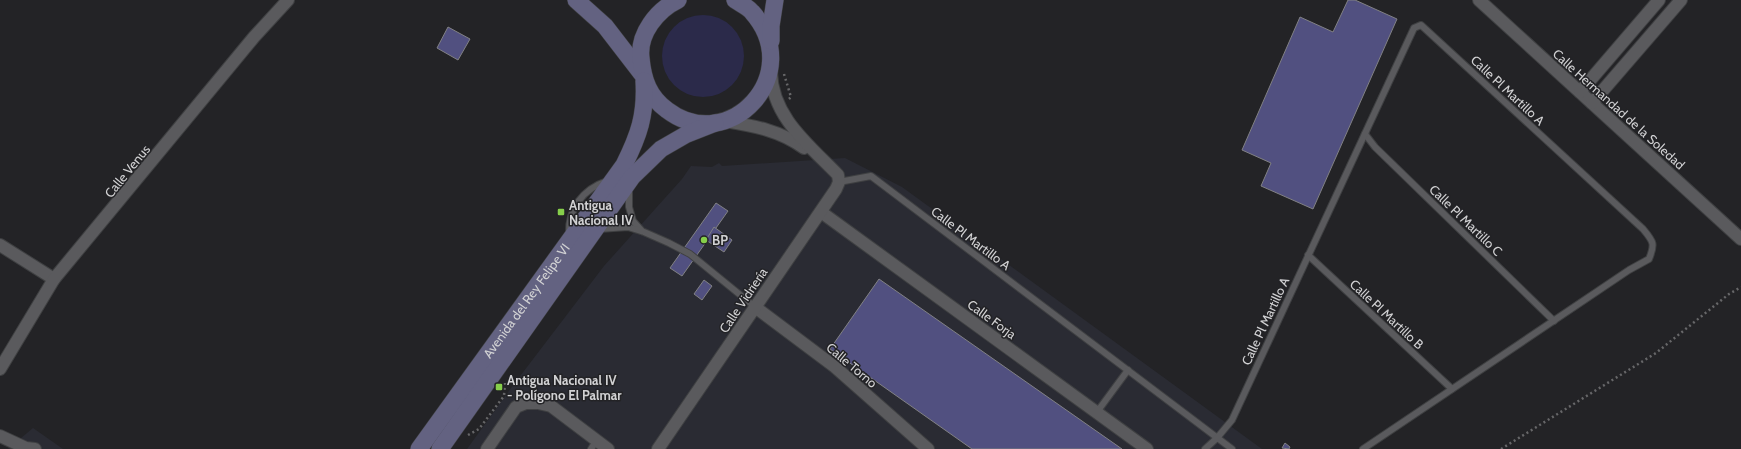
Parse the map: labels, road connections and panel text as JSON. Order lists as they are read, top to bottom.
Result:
{
  "streets": {
    "main road": ["Avenida del Rey Felipe VI"],
    "street": [
      "Calle Hermandad de la Soledad",
      "Calle Venus",
      "Calle Vidriería",
      "Calle Forja",
      "Calle Torno"
    ],
    "lane": ["Calle Pl Martillo A", "Calle Pl Martillo C", "Calle Pl Martillo B"]
  },
  "crossings": [
    ["Calle Pl Martillo A", "Calle Pl Martillo C"],
    ["Calle Pl Martillo A", "Calle Vidriería"],
    ["Calle Pl Martillo A", "Calle Pl Martillo B"],
    ["Calle Vidriería", "Calle Forja"],
    ["Calle Vidriería", "Calle Torno"]
  ],
  "places": {
    "transit": ["Antigua Nacional IV", "Antigua Nacional IV - Polígono El Palmar"],
    "other": ["BP"]
  }
}
